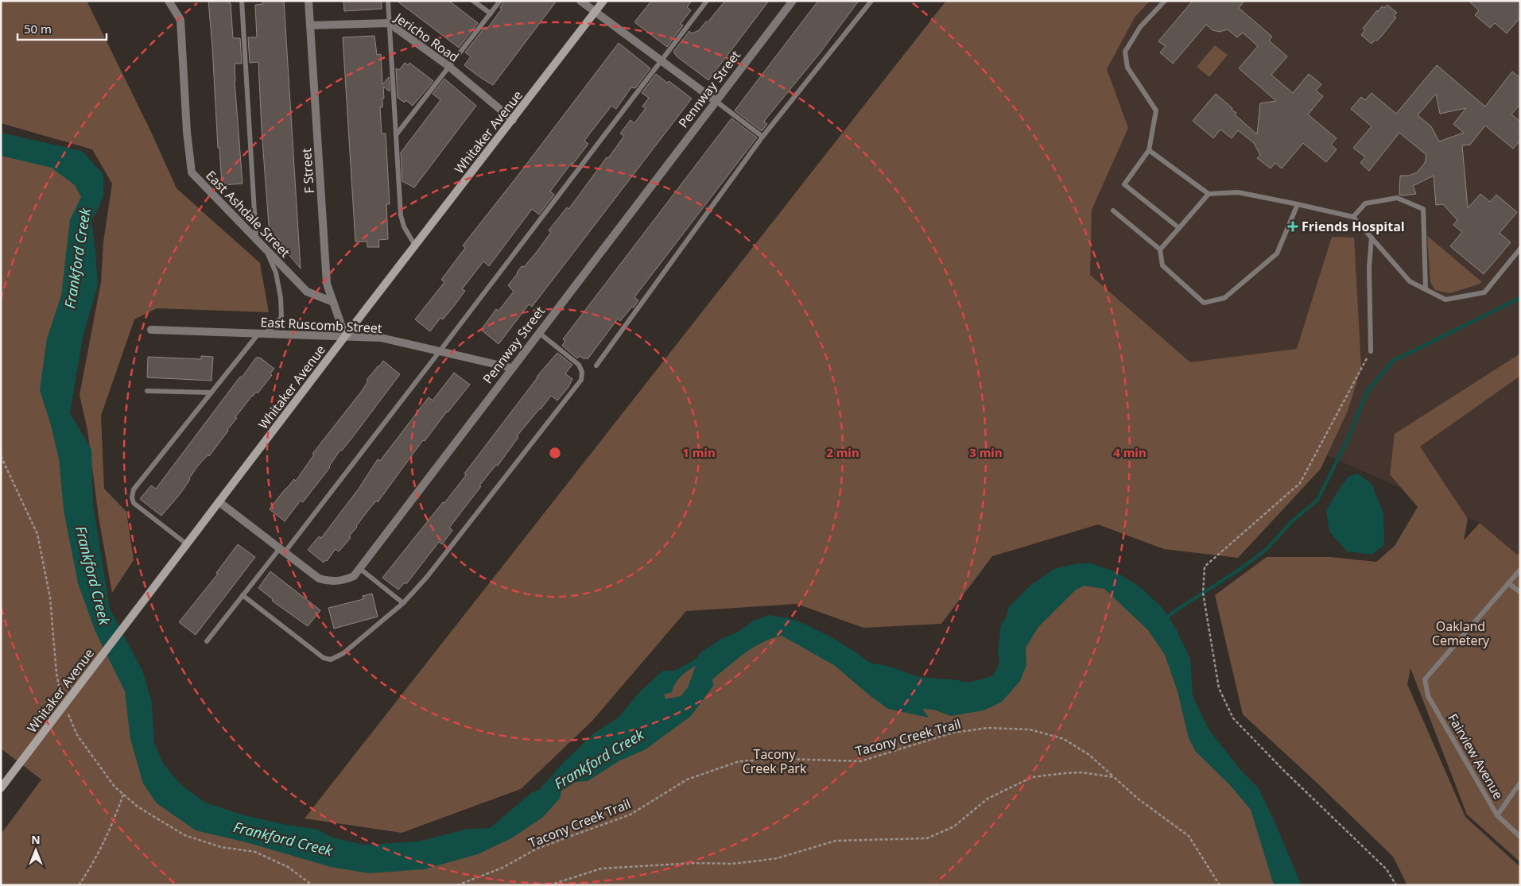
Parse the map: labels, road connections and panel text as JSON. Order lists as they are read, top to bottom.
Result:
{
  "streets": {
    "main road": ["Whitaker Avenue"],
    "street": [
      "Jericho Road",
      "Pennway Street",
      "F Street",
      "East Ashdale Street",
      "East Ruscomb Street"
    ],
    "lane": ["Fairview Avenue"],
    "path": ["Tacony Creek Trail"]
  },
  "crossings": [
    ["Jericho Road", "Whitaker Avenue"],
    ["Jericho Road", "F Street"],
    ["Pennway Street", "Whitaker Avenue"],
    ["Pennway Street", "East Ruscomb Street"],
    ["Whitaker Avenue", "F Street"],
    ["Whitaker Avenue", "East Ruscomb Street"],
    ["F Street", "East Ashdale Street"],
    ["F Street", "East Ruscomb Street"]
  ],
  "water": ["Frankford Creek"],
  "parks": ["Oakland Cemetery", "Tacony Creek Park"],
  "places": {
    "health": ["Friends Hospital"]
  },
  "scale_bar": "50 m",
  "north": "top",
  "rings": [
    "1 min",
    "2 min",
    "3 min",
    "4 min"
  ]
}
